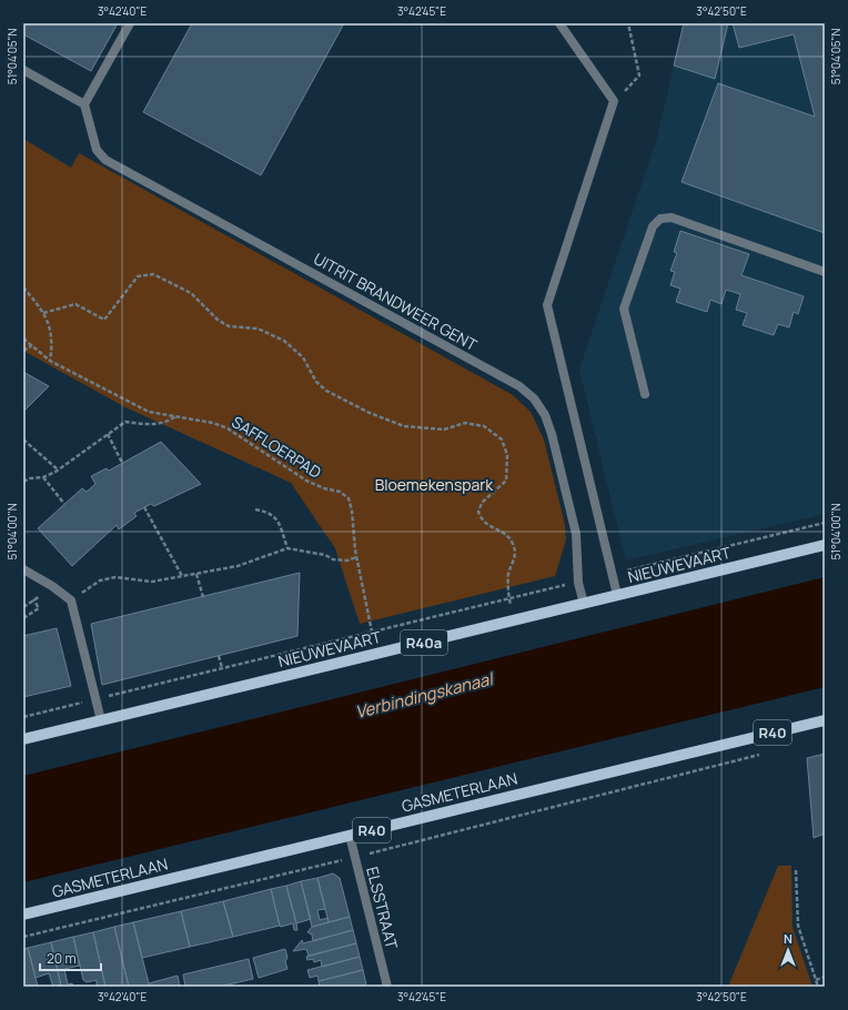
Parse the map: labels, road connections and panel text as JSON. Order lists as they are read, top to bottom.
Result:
{
  "streets": {
    "main road": [
      "NIEUWEVAART",
      "R40a",
      "R40",
      "GASMETERLAAN"
    ],
    "street": ["UITRIT BRANDWEER GENT", "ELSSTRAAT"],
    "path": ["SAFFLOERPAD"]
  },
  "crossings": [
    ["UITRIT BRANDWEER GENT", "NIEUWEVAART"],
    ["GASMETERLAAN", "ELSSTRAAT"]
  ],
  "water": ["Verbindingskanaal"],
  "parks": ["Bloemekenspark"],
  "scale_bar": "20 m",
  "north": "top",
  "coordinates": [
    "3°42'40\"E",
    "3°42'45\"E",
    "3°42'50\"E",
    "51°04'05\"N",
    "51°04'00\"N"
  ]
}
